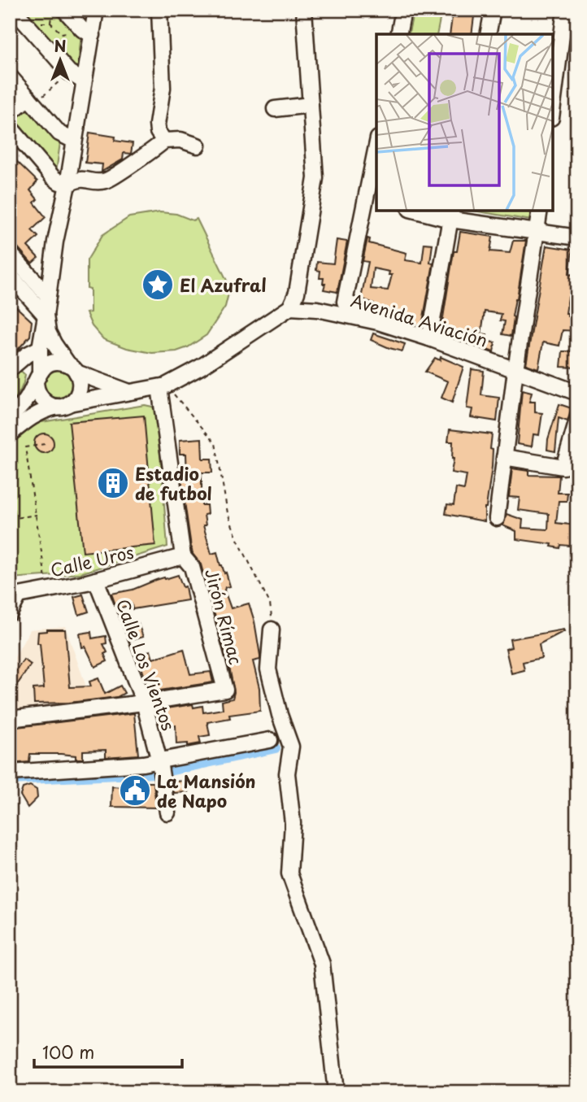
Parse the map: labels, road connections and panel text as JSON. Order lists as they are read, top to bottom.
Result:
{
  "streets": {
    "street": [
      "Avenida Aviación",
      "Calle Uros",
      "Jirón Rímac",
      "Calle Los Vientos"
    ]
  },
  "crossings": [
    ["Calle Uros", "Jirón Rímac"],
    ["Calle Uros", "Calle Los Vientos"],
    ["Jirón Rímac", "Calle Los Vientos"]
  ],
  "places": {
    "place": ["El Azufral"],
    "building": ["Estadio de futbol"],
    "public building": ["La Mansión de Napo"]
  },
  "scale_bar": "100 m",
  "north": "top"
}
